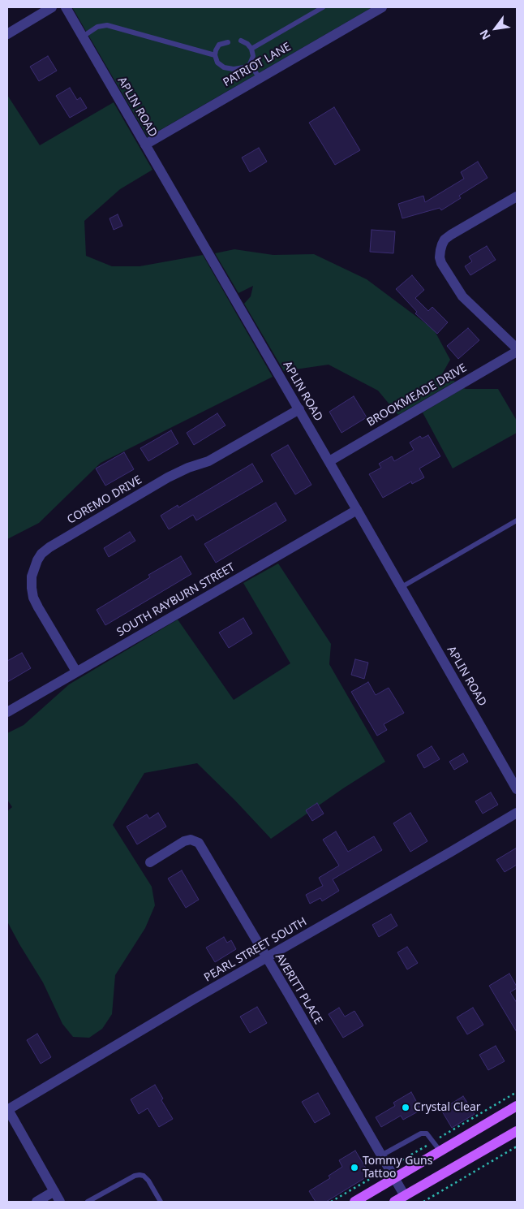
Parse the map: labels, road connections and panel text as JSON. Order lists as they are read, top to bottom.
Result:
{
  "streets": {
    "street": [
      "PATRIOT LANE",
      "APLIN ROAD",
      "BROOKMEADE DRIVE",
      "COREMO DRIVE",
      "SOUTH RAYBURN STREET",
      "PEARL STREET SOUTH",
      "AVERITT PLACE"
    ]
  },
  "crossings": [
    ["PATRIOT LANE", "APLIN ROAD"],
    ["APLIN ROAD", "BROOKMEADE DRIVE"],
    ["APLIN ROAD", "COREMO DRIVE"],
    ["APLIN ROAD", "SOUTH RAYBURN STREET"],
    ["COREMO DRIVE", "SOUTH RAYBURN STREET"],
    ["PEARL STREET SOUTH", "AVERITT PLACE"]
  ],
  "places": ["Crystal Clear", "Tommy Guns Tattoo"],
  "north": "bottom left"
}
